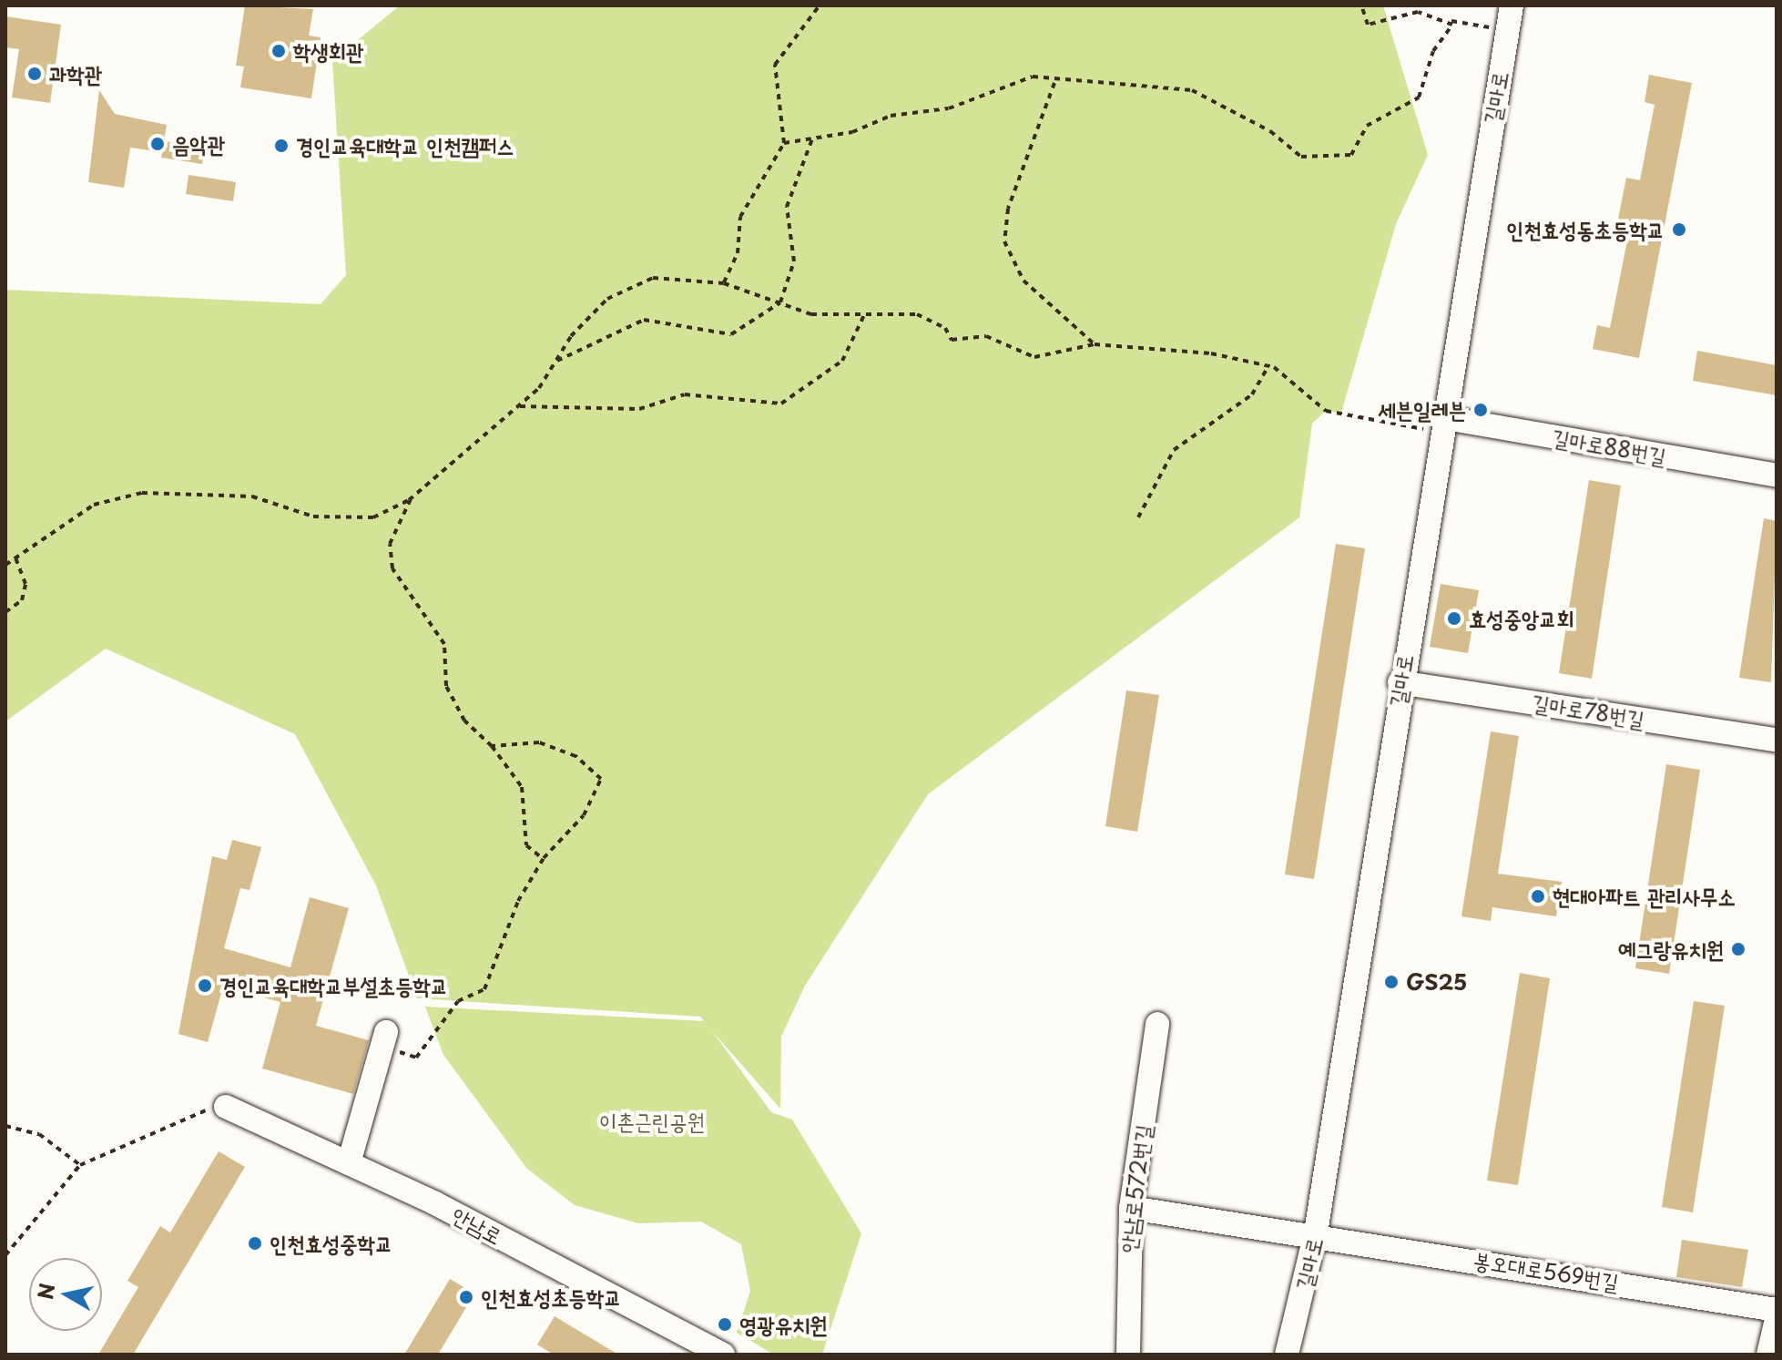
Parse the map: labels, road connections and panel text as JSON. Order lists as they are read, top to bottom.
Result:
{
  "streets": {
    "street": [
      "길마로",
      "길마로88번길",
      "길마로78번길",
      "안남로572번길",
      "안남로",
      "봉오대로569번길"
    ]
  },
  "crossings": [
    ["길마로", "길마로88번길"],
    ["길마로", "길마로78번길"],
    ["길마로", "봉오대로569번길"],
    ["안남로572번길", "봉오대로569번길"]
  ],
  "parks": ["이촌근린공원"],
  "places": [
    "학생회관",
    "과학관",
    "음악관",
    "경인교육대학교 인천캠퍼스",
    "인천효성동초등학교",
    "세븐일레븐",
    "효성중앙교회",
    "현대아파트 관리사무소",
    "예그랑유치원",
    "GS25",
    "경인교육대학교부설초등학교",
    "인천효성중학교",
    "인천효성초등학교",
    "영광유치원"
  ],
  "north": "left"
}
